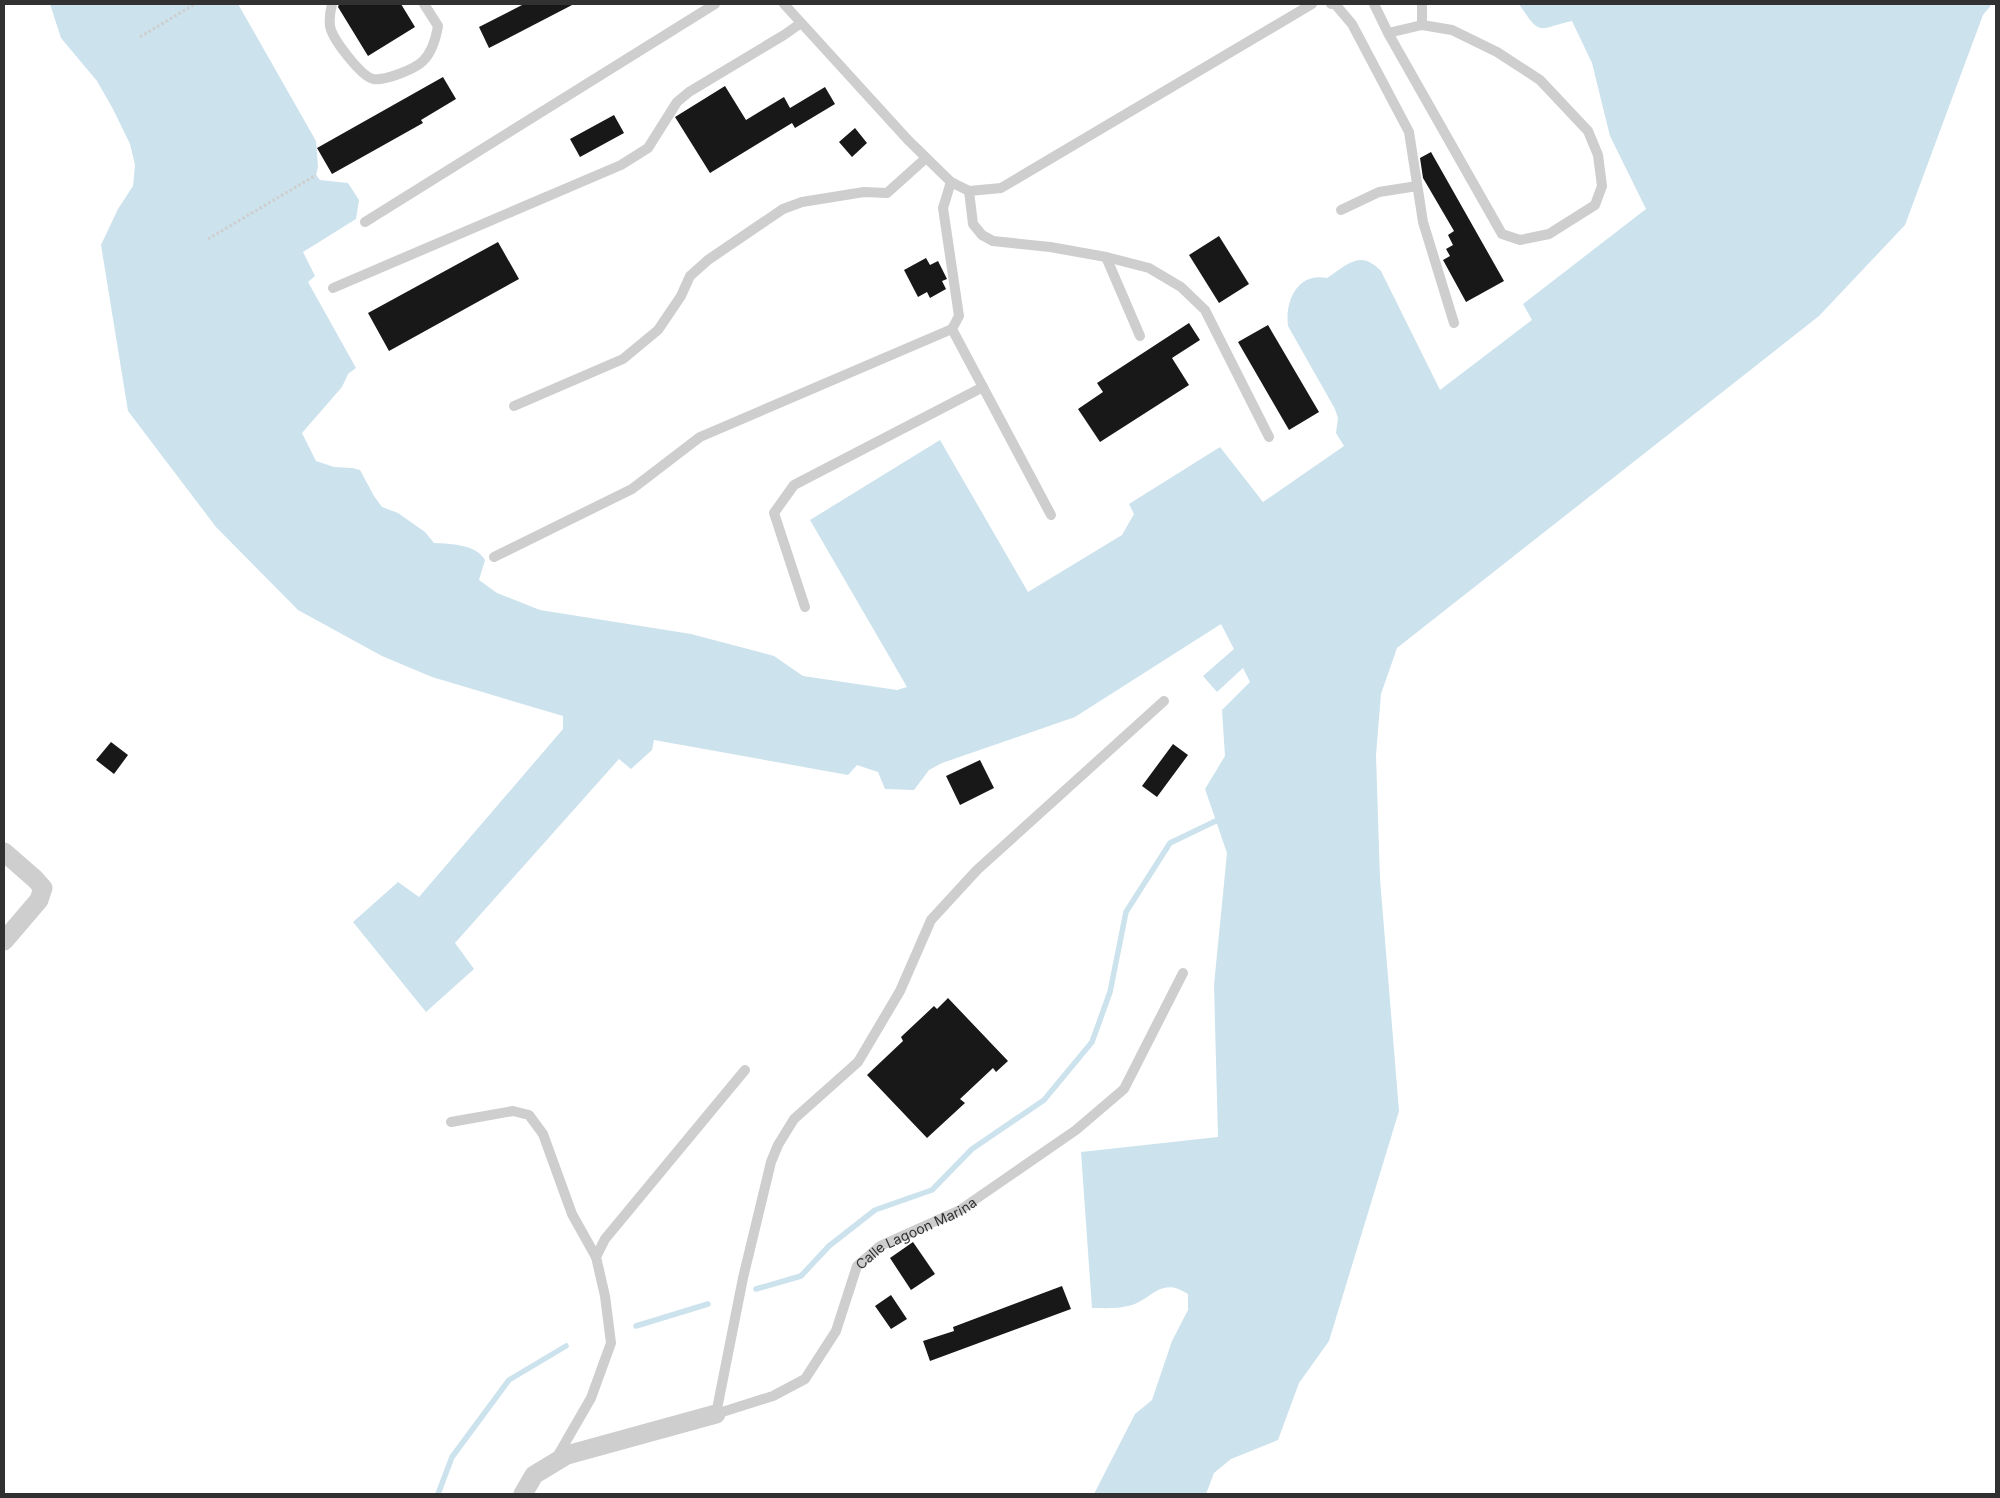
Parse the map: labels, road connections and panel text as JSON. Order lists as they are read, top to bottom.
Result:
{
  "streets": {
    "street": ["Calle Lagoon Marina"]
  }
}
